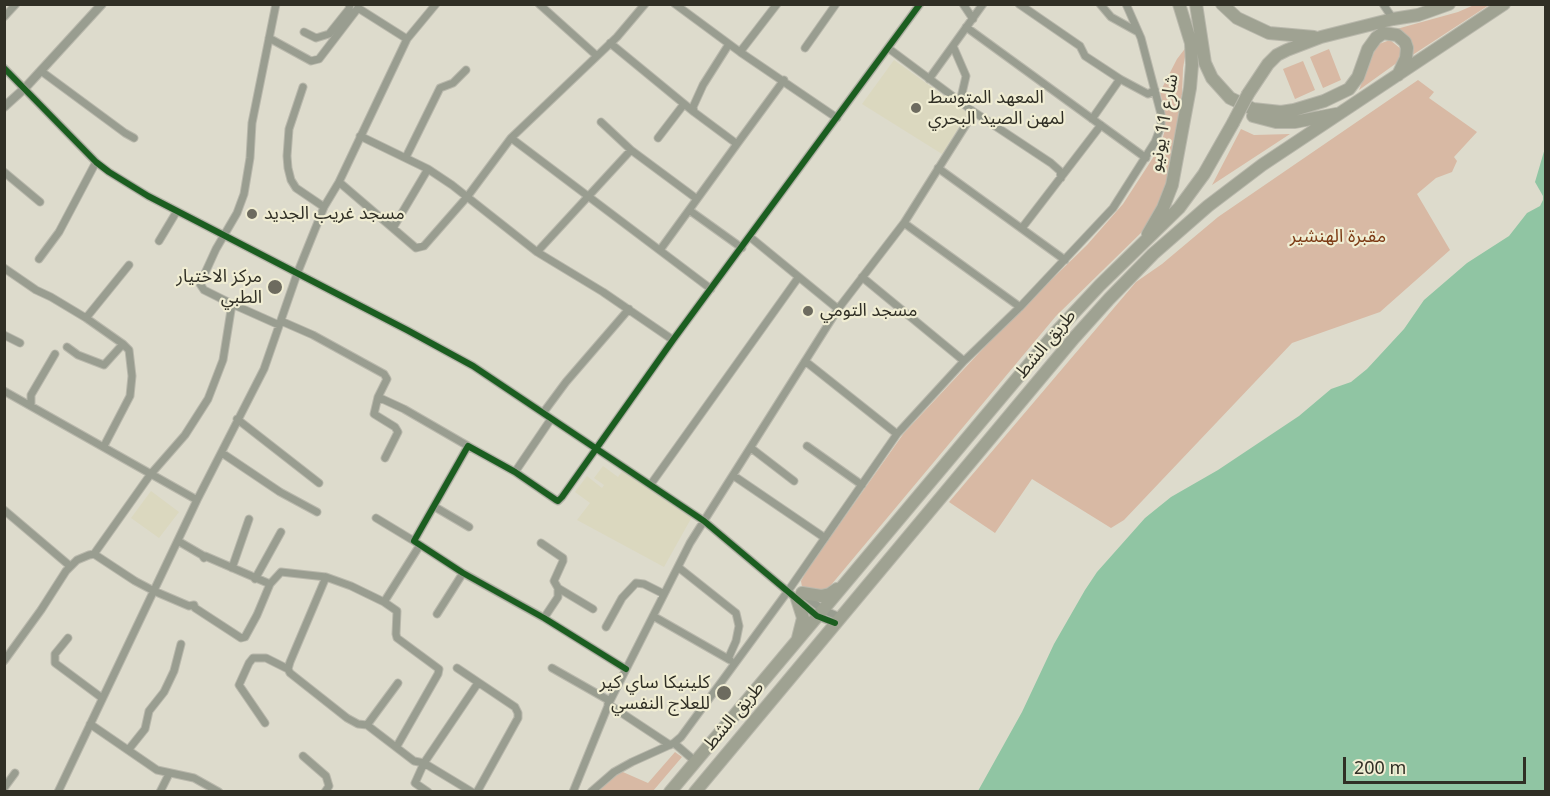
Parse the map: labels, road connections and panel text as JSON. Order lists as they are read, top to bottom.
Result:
{
  "streets": {
    "highway": ["شارع 11 يونيو", "طريق الشط"]
  },
  "crossings": [
    ["شارع 11 يونيو", "طريق الشط"]
  ],
  "parks": ["مقبرة الهنشير"],
  "places": [
    "المعهد المتوسط لمهن الصيد البحري",
    "مسجد غريب الجديد",
    "مركز الاختيار الطبي",
    "مسجد التومي",
    "كلينيكا ساي كير للعلاج النفسي"
  ],
  "scale_bar": "200 m"
}
